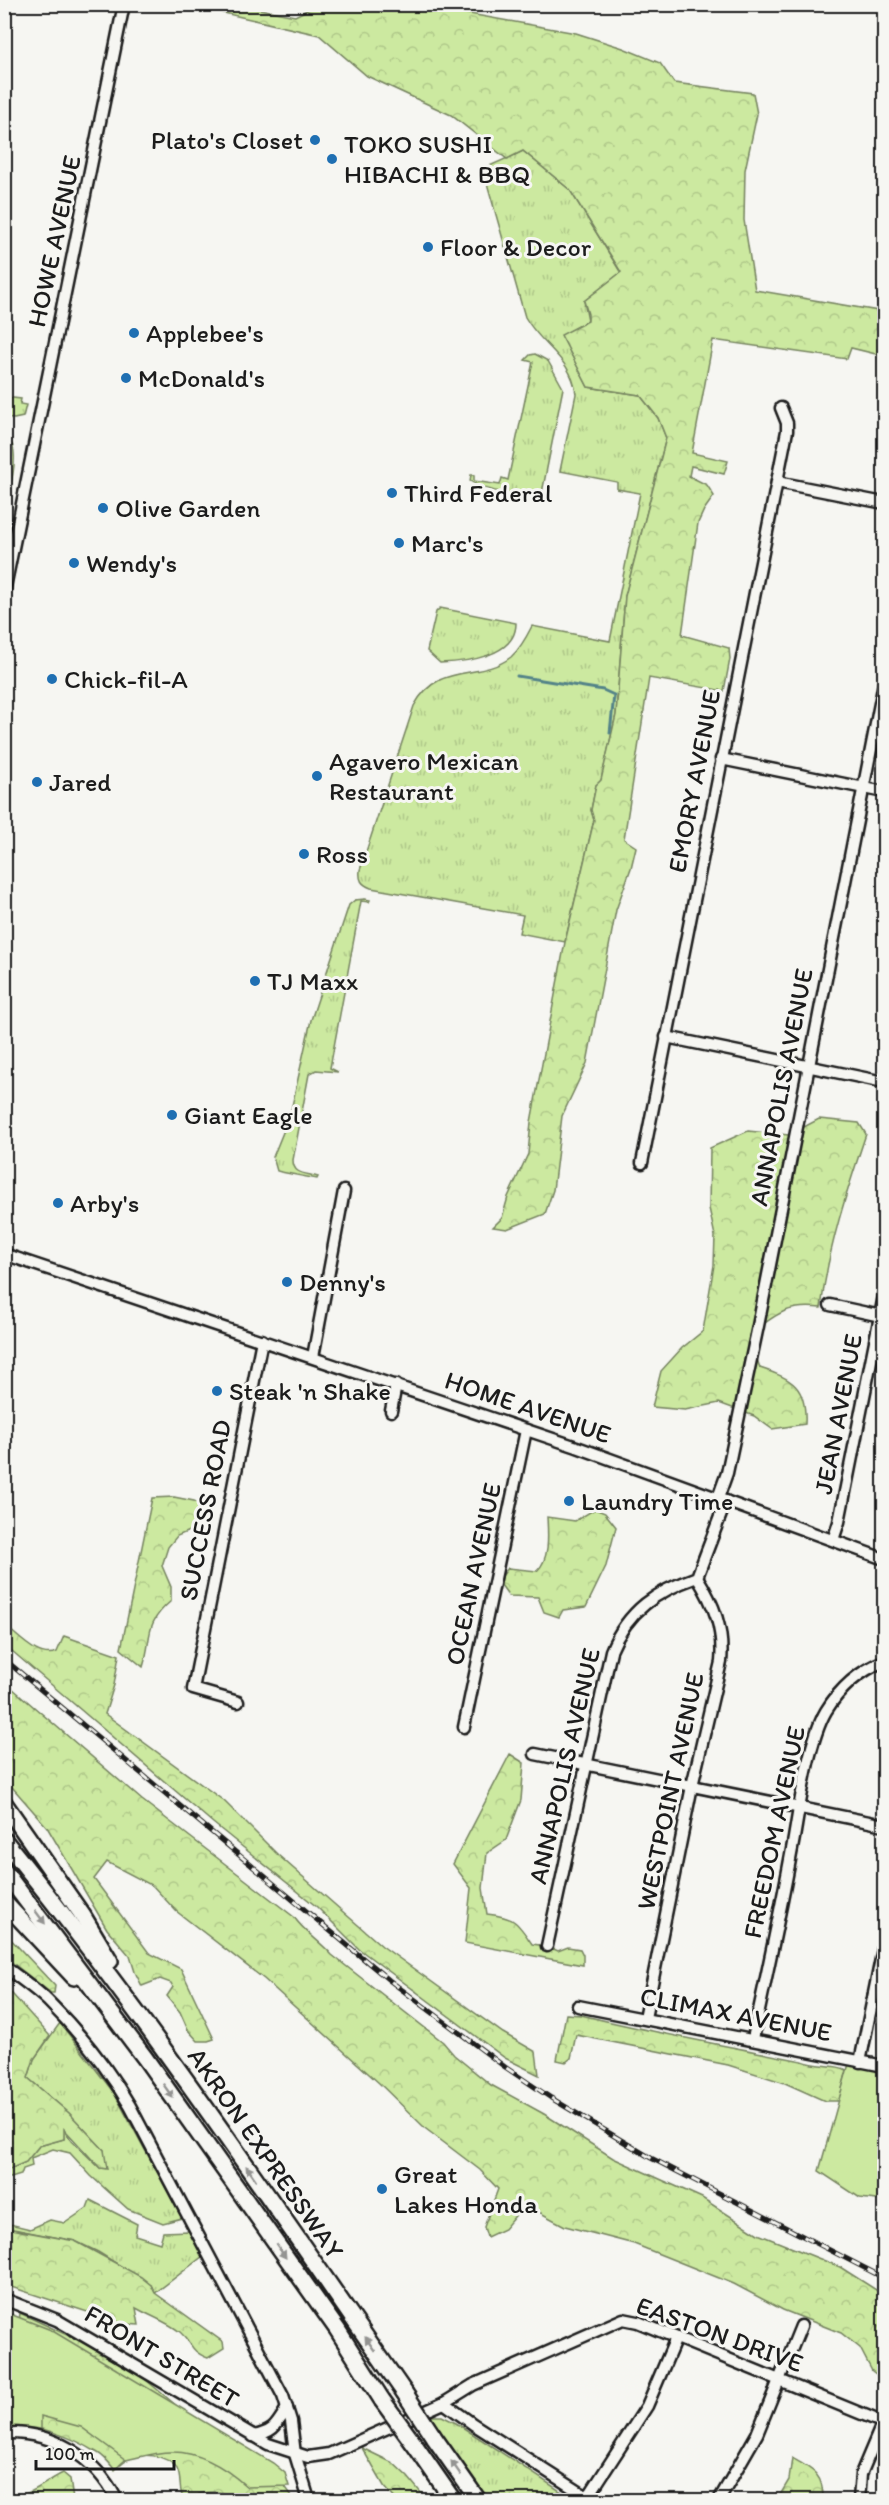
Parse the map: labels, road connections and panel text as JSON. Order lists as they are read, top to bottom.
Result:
{
  "streets": {
    "highway": ["AKRON EXPRESSWAY"],
    "street": [
      "HOWE AVENUE",
      "EMORY AVENUE",
      "ANNAPOLIS AVENUE",
      "HOME AVENUE",
      "JEAN AVENUE",
      "SUCCESS ROAD",
      "OCEAN AVENUE",
      "WESTPOINT AVENUE",
      "FREEDOM AVENUE",
      "CLIMAX AVENUE",
      "EASTON DRIVE",
      "FRONT STREET"
    ]
  },
  "crossings": [
    ["ANNAPOLIS AVENUE", "HOME AVENUE"],
    ["ANNAPOLIS AVENUE", "WESTPOINT AVENUE"],
    ["HOME AVENUE", "JEAN AVENUE"],
    ["HOME AVENUE", "SUCCESS ROAD"],
    ["HOME AVENUE", "OCEAN AVENUE"],
    ["WESTPOINT AVENUE", "CLIMAX AVENUE"],
    ["FREEDOM AVENUE", "CLIMAX AVENUE"],
    ["EASTON DRIVE", "FRONT STREET"]
  ],
  "places": [
    "Plato's Closet",
    "TOKO SUSHI HIBACHI & BBQ",
    "Floor & Decor",
    "Applebee's",
    "McDonald's",
    "Third Federal",
    "Olive Garden",
    "Marc's",
    "Wendy's",
    "Chick-fil-A",
    "Agavero Mexican Restaurant",
    "Jared",
    "Ross",
    "TJ Maxx",
    "Giant Eagle",
    "Arby's",
    "Denny's",
    "Steak 'n Shake",
    "Laundry Time",
    "Great Lakes Honda"
  ],
  "scale_bar": "100 m"
}
